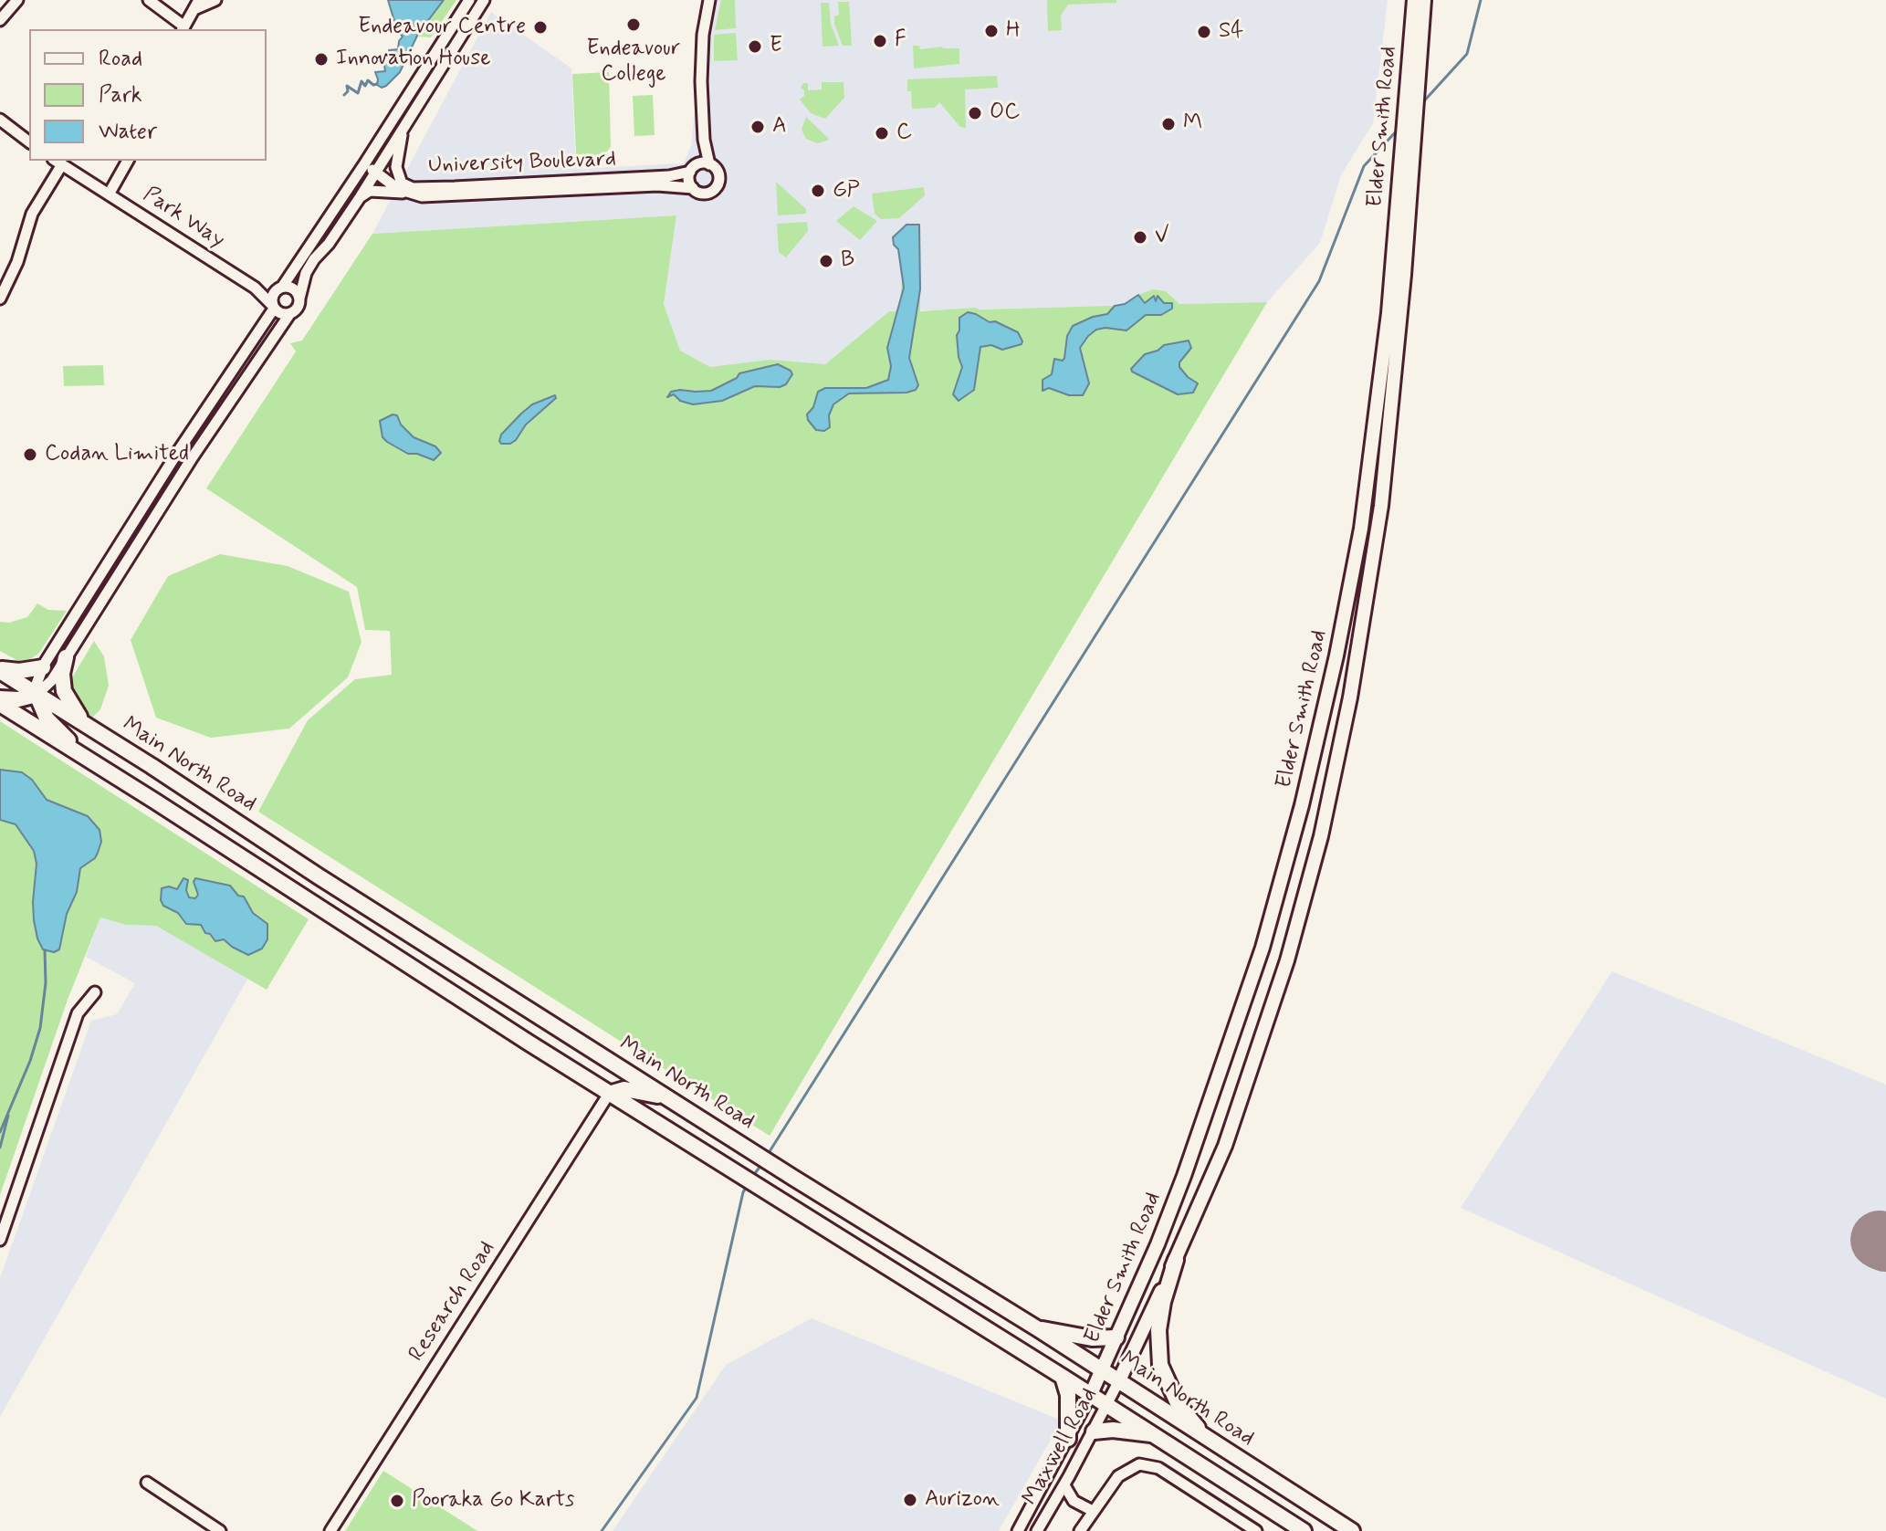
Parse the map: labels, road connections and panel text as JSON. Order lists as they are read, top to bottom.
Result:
{
  "streets": {
    "highway": ["Main North Road"],
    "main road": ["Elder Smith Road"],
    "street": [
      "University Boulevard",
      "Park Way",
      "Research Road",
      "Maxwell Road"
    ]
  },
  "crossings": [
    ["Elder Smith Road", "Main North Road"],
    ["Elder Smith Road", "Maxwell Road"],
    ["Main North Road", "Maxwell Road"]
  ],
  "places": [
    "Endeavour College",
    "Endeavour Centre",
    "H",
    "S4",
    "F",
    "E",
    "Innovation House",
    "OC",
    "M",
    "A",
    "C",
    "GP",
    "V",
    "B",
    "Codan Limited",
    "Aurizon",
    "Pooraka Go Karts"
  ],
  "legend": ["Road", "Park", "Water"]
}
